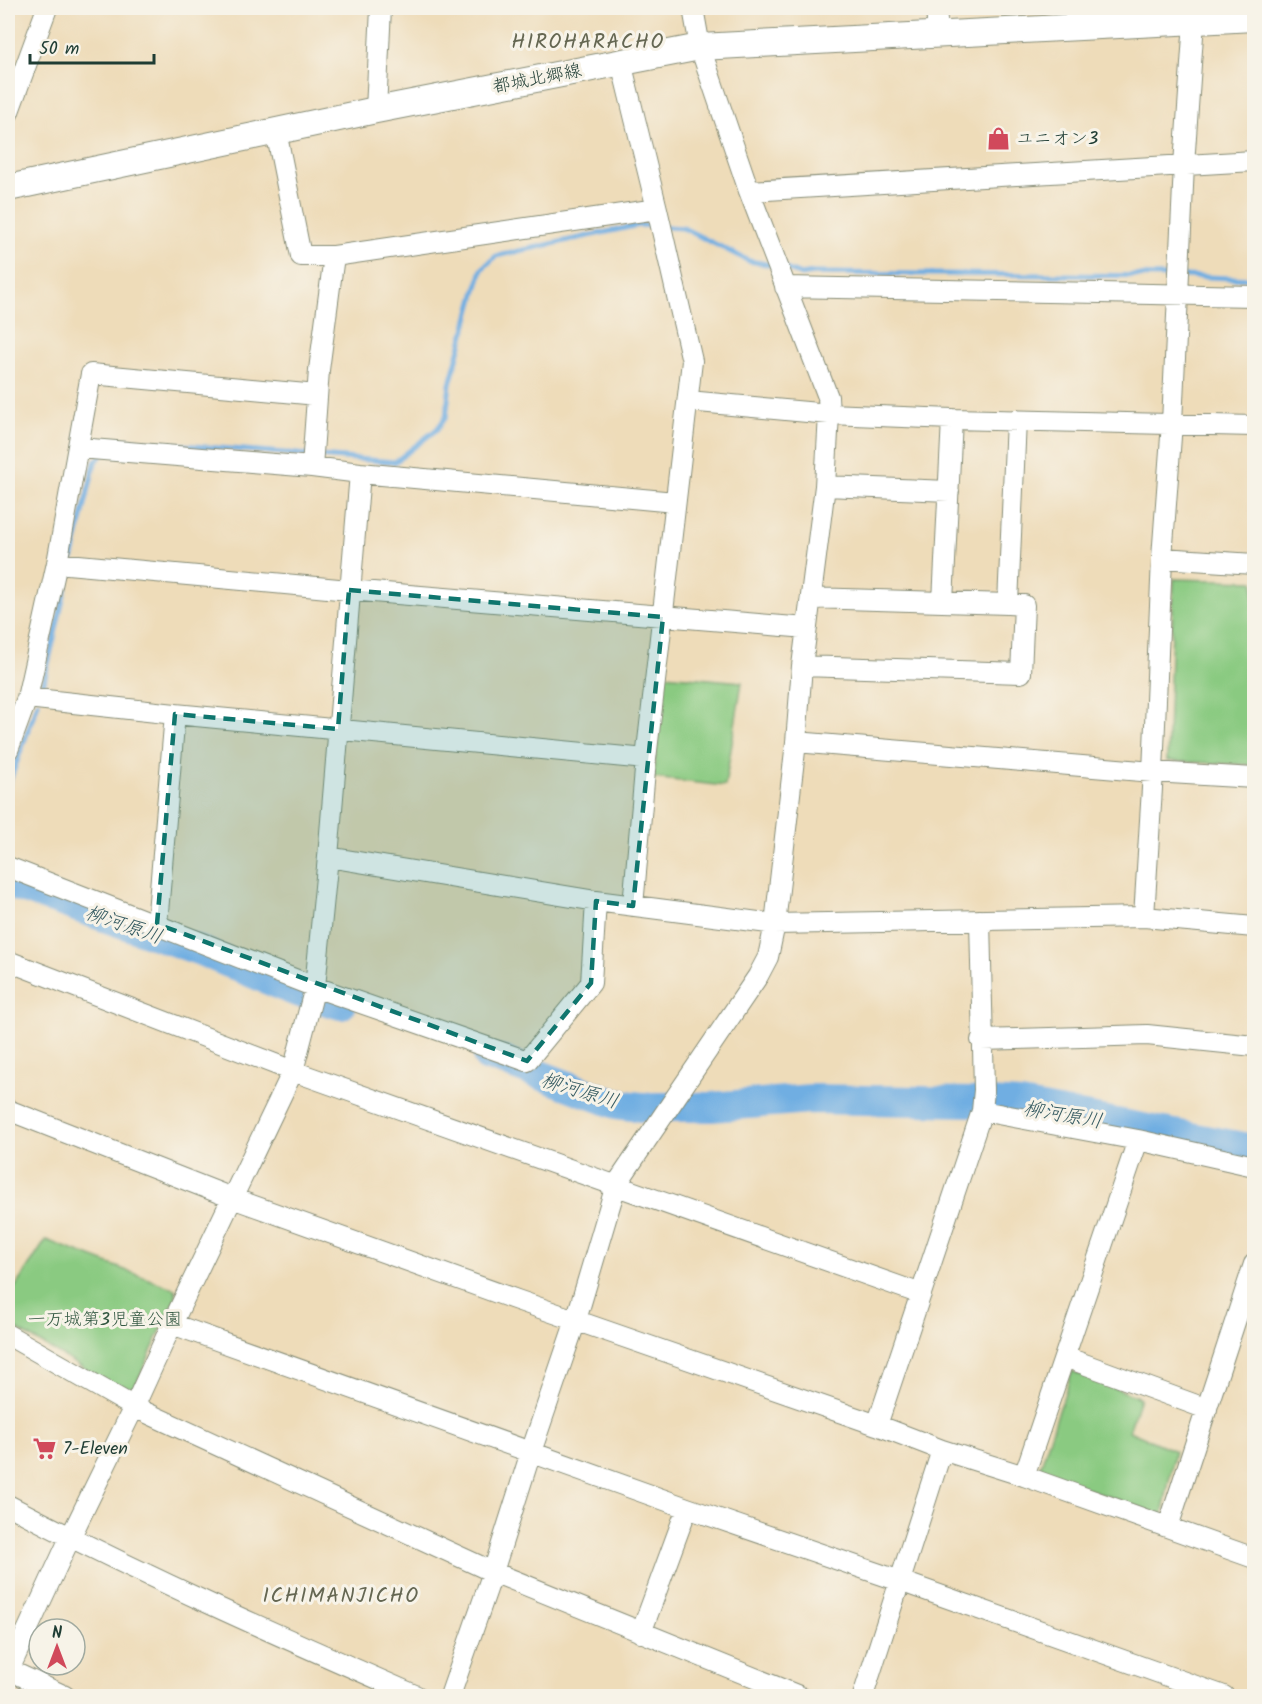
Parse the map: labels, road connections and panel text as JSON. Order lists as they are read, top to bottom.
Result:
{
  "streets": {
    "main road": ["都城北郷線"]
  },
  "districts": ["HIROHARACHO", "ICHIMANJICHO"],
  "water": ["柳河原川"],
  "parks": ["一万城第3児童公園"],
  "places": {
    "shop": ["ユニオン3"],
    "supermarket": ["7-Eleven"]
  },
  "scale_bar": "50 m",
  "north": "top"
}
